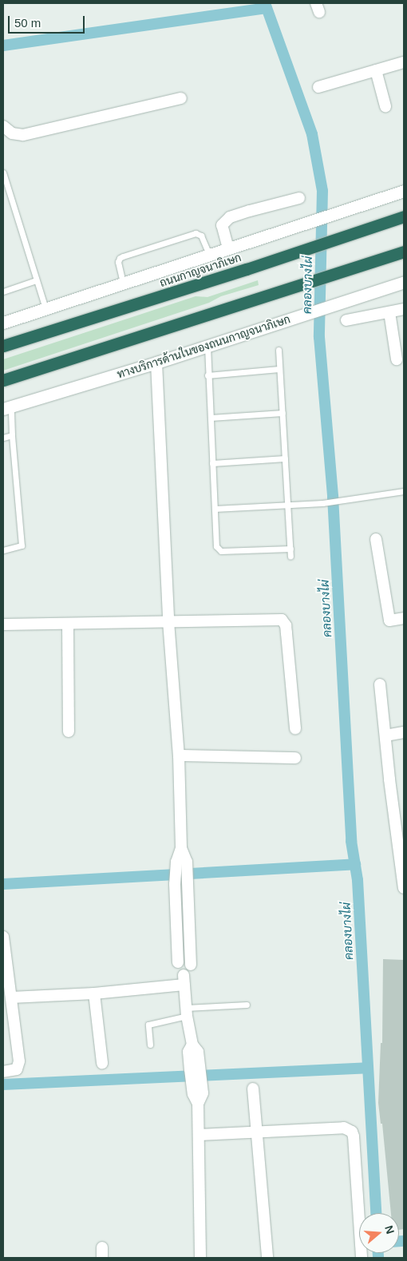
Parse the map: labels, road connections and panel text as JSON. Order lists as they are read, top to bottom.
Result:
{
  "streets": {
    "highway": ["ถนนกาญจนาภิเษก"],
    "main road": ["ทางบริการด้านในของถนนกาญจนาภิเษก"]
  },
  "water": ["คลองบางไผ่"],
  "scale_bar": "50 m",
  "north": "right"
}
